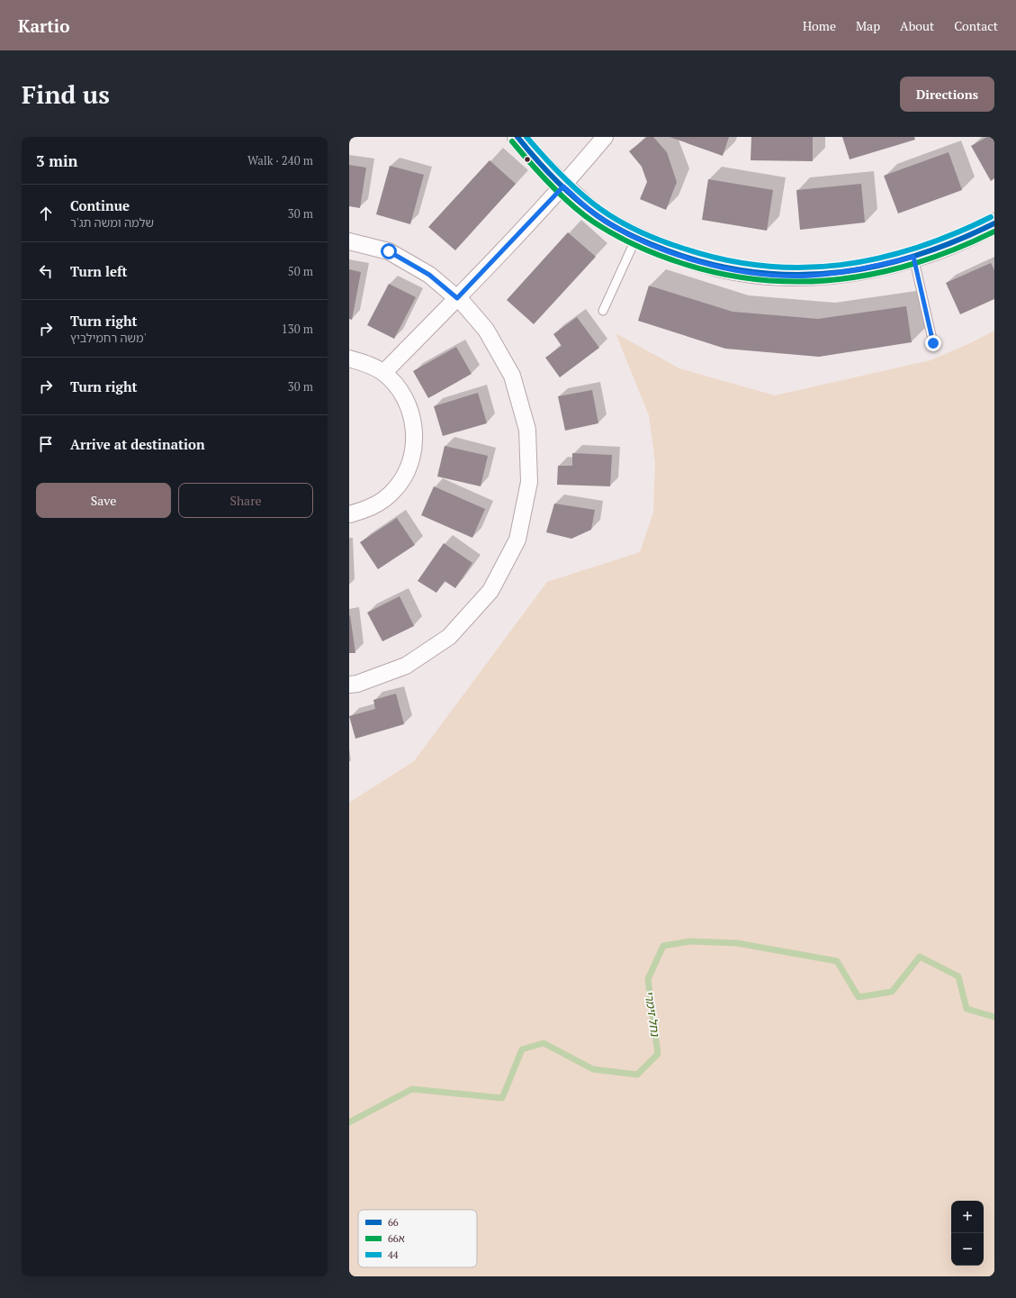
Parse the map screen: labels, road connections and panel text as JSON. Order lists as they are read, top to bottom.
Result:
{
  "water": ["נחל זימרי"],
  "lines": ["transit line 66", "transit line 44", "transit line 66א"],
  "legend": ["66", "66א", "44"],
  "page": {
    "header": "Kartio",
    "nav": [
      "Home",
      "Map",
      "About",
      "Contact"
    ],
    "buttons": [
      "Directions",
      ["Save", "Share"]
    ],
    "title": "Find us",
    "heading": ["3 min", "Walk · 240 m"],
    "list": [
      ["Continue", "שלמה ומשה תג'ר", "30 m"],
      ["Turn left", "50 m"],
      ["Turn right", "משה רחמילביץ'", "130 m"],
      ["Turn right", "30 m"],
      "Arrive at destination"
    ],
    "map_buttons": ["+", "−"]
  }
}
